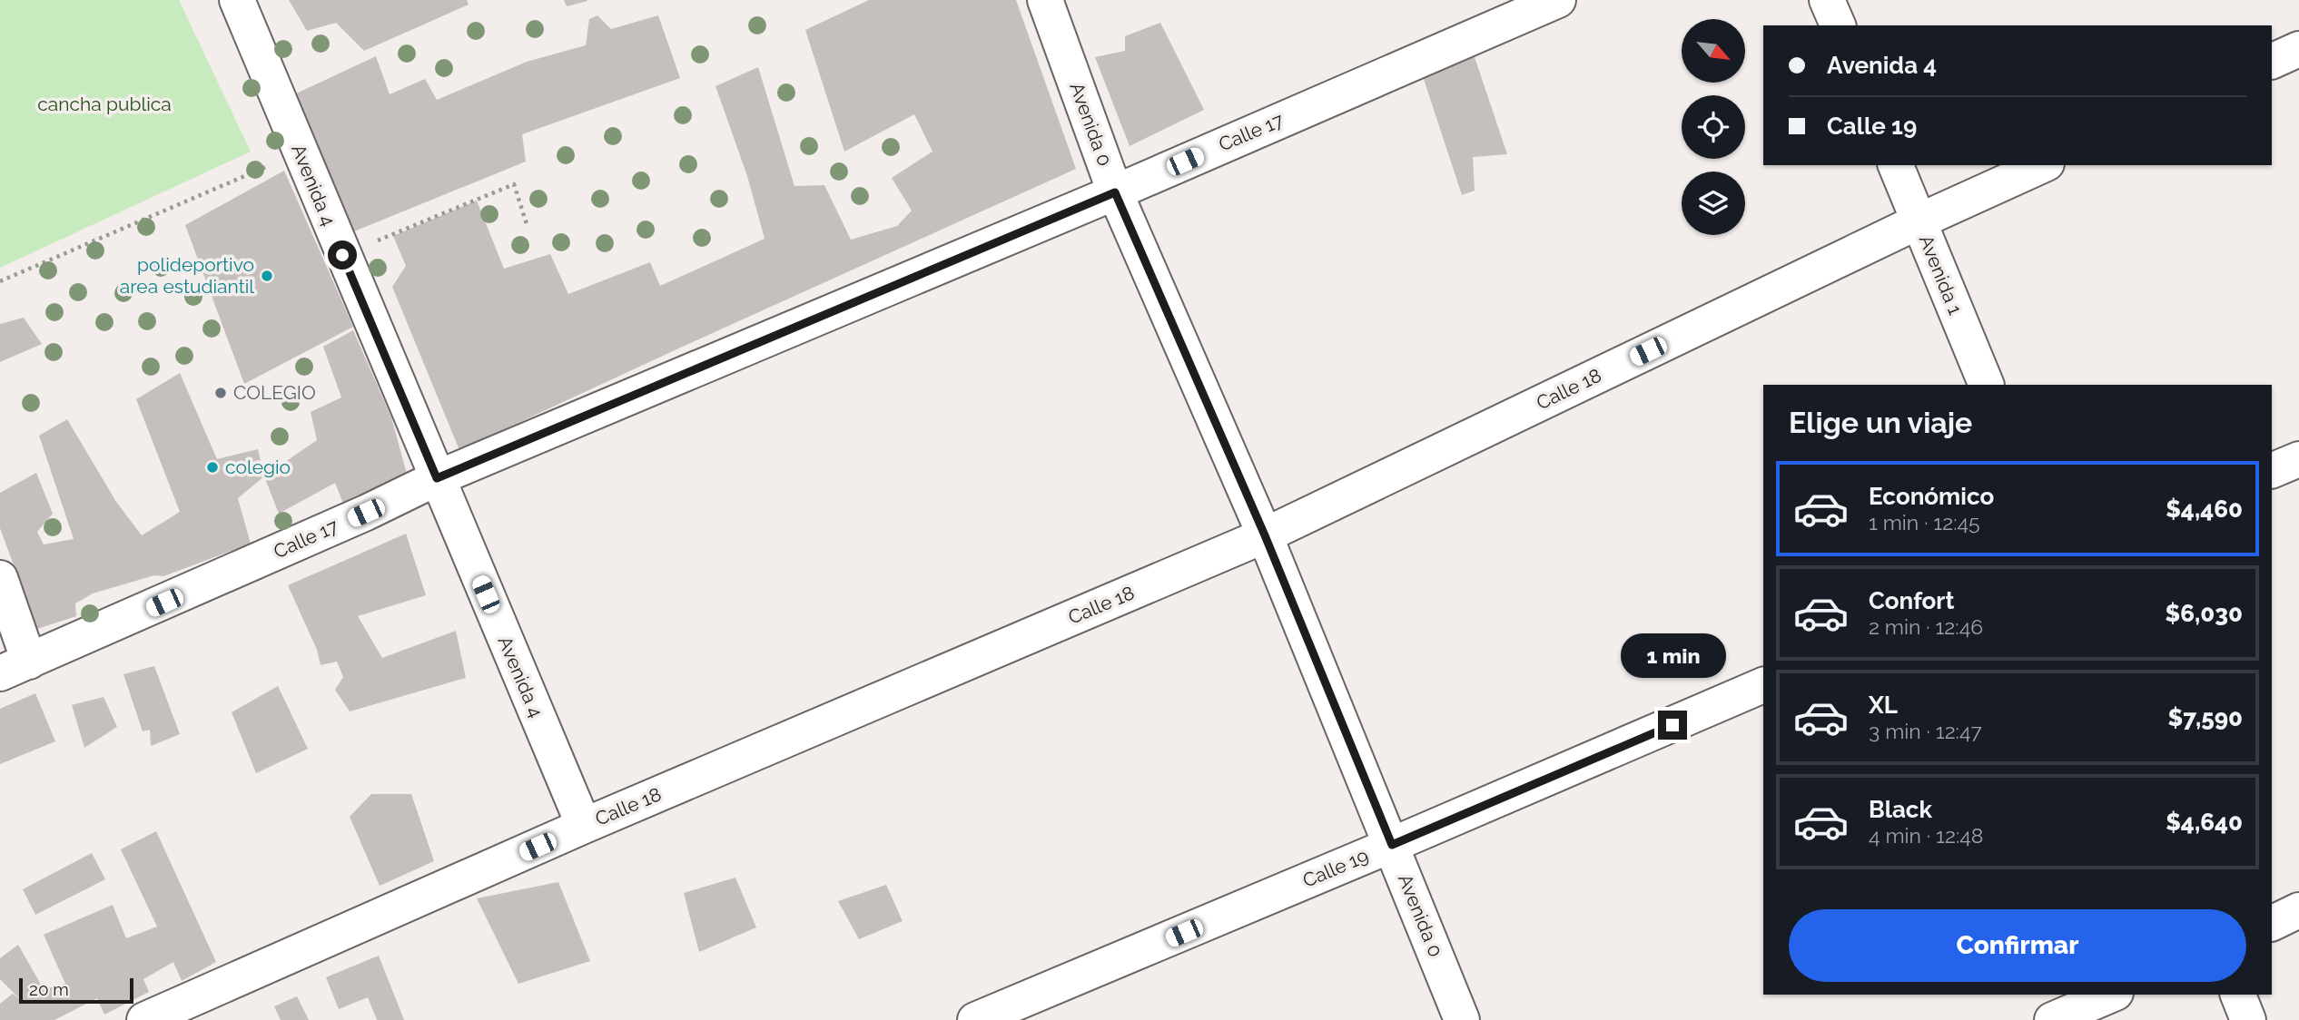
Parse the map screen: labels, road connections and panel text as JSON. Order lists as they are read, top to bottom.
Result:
{
  "streets": {
    "street": [
      "Avenida 0",
      "Calle 17",
      "Avenida 4",
      "Avenida 1",
      "Calle 18",
      "Calle 19"
    ]
  },
  "crossings": [
    ["Avenida 0", "Calle 17"],
    ["Avenida 0", "Calle 18"],
    ["Avenida 0", "Calle 19"],
    ["Calle 17", "Avenida 4"],
    ["Avenida 4", "Calle 18"],
    ["Avenida 1", "Calle 18"]
  ],
  "parks": ["cancha publica"],
  "places": ["polideportivo area estudiantil", "COLEGIO", "colegio"],
  "scale_bar": "20 m",
  "north": "bottom right",
  "page": {
    "banner": ["Avenida 4", "Calle 19"],
    "heading": "Elige un viaje",
    "list": [
      {
        "name": "Económico",
        "note": "1 min · 12:45",
        "value": "$4,460"
      },
      {
        "name": "Confort",
        "note": "2 min · 12:46",
        "value": "$6,030"
      },
      {
        "name": "XL",
        "note": "3 min · 12:47",
        "value": "$7,590"
      },
      {
        "name": "Black",
        "note": "4 min · 12:48",
        "value": "$4,640"
      }
    ],
    "bubble": "1 min",
    "buttons": "Confirmar",
    "scale": "20 m"
  }
}
